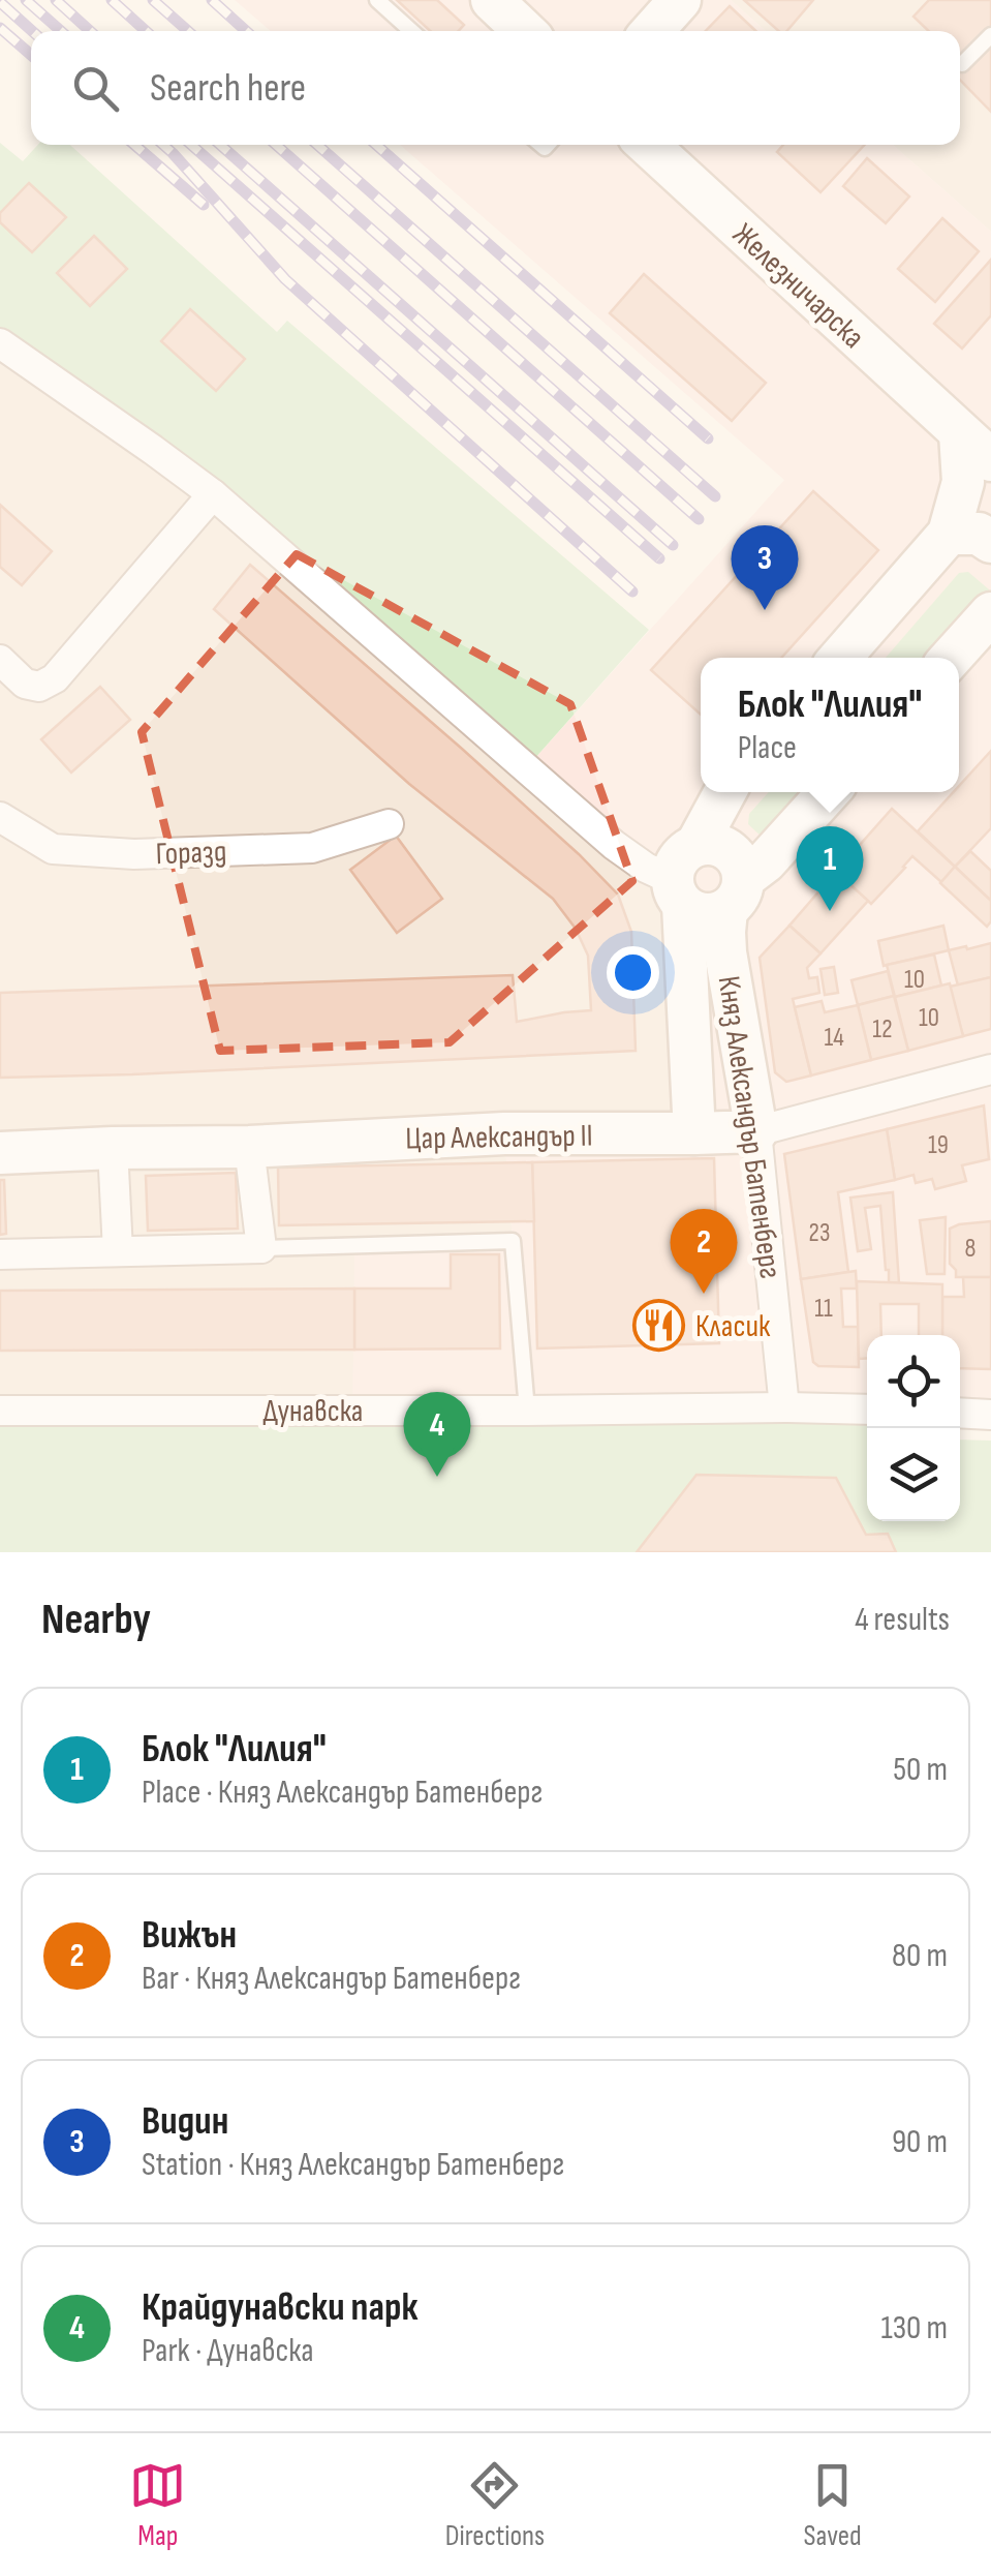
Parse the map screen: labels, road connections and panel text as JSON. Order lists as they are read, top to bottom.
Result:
{
  "streets": {
    "street": [
      "Железничарска",
      "Горазд",
      "Княз Александър Батенберг",
      "Цар Александър II",
      "Дунавска"
    ]
  },
  "crossings": [
    ["Княз Александър Батенберг", "Цар Александър II"],
    ["Княз Александър Батенберг", "Дунавска"]
  ],
  "places": {
    "restaurant": ["Класик"]
  },
  "house_numbers": [
    "10",
    "10",
    "12",
    "14",
    "19",
    "23",
    "8",
    "11"
  ],
  "page": {
    "search": "Search here",
    "pins": [
      "3",
      "1",
      "2",
      "4"
    ],
    "popup": ["Блок \"Лилия\"", "Place"],
    "heading": ["Nearby", "4 results"],
    "list": [
      {
        "mark": "1",
        "name": "Блок \"Лилия\"",
        "note": "Place · Княз Александър Батенберг",
        "value": "50 m"
      },
      {
        "mark": "2",
        "name": "Вижън",
        "note": "Bar · Княз Александър Батенберг",
        "value": "80 m"
      },
      {
        "mark": "3",
        "name": "Видин",
        "note": "Station · Княз Александър Батенберг",
        "value": "90 m"
      },
      {
        "mark": "4",
        "name": "Крайдунавски парк",
        "note": "Park · Дунавска",
        "value": "130 m"
      }
    ],
    "nav": ["Map", "Directions", "Saved"]
  }
}
